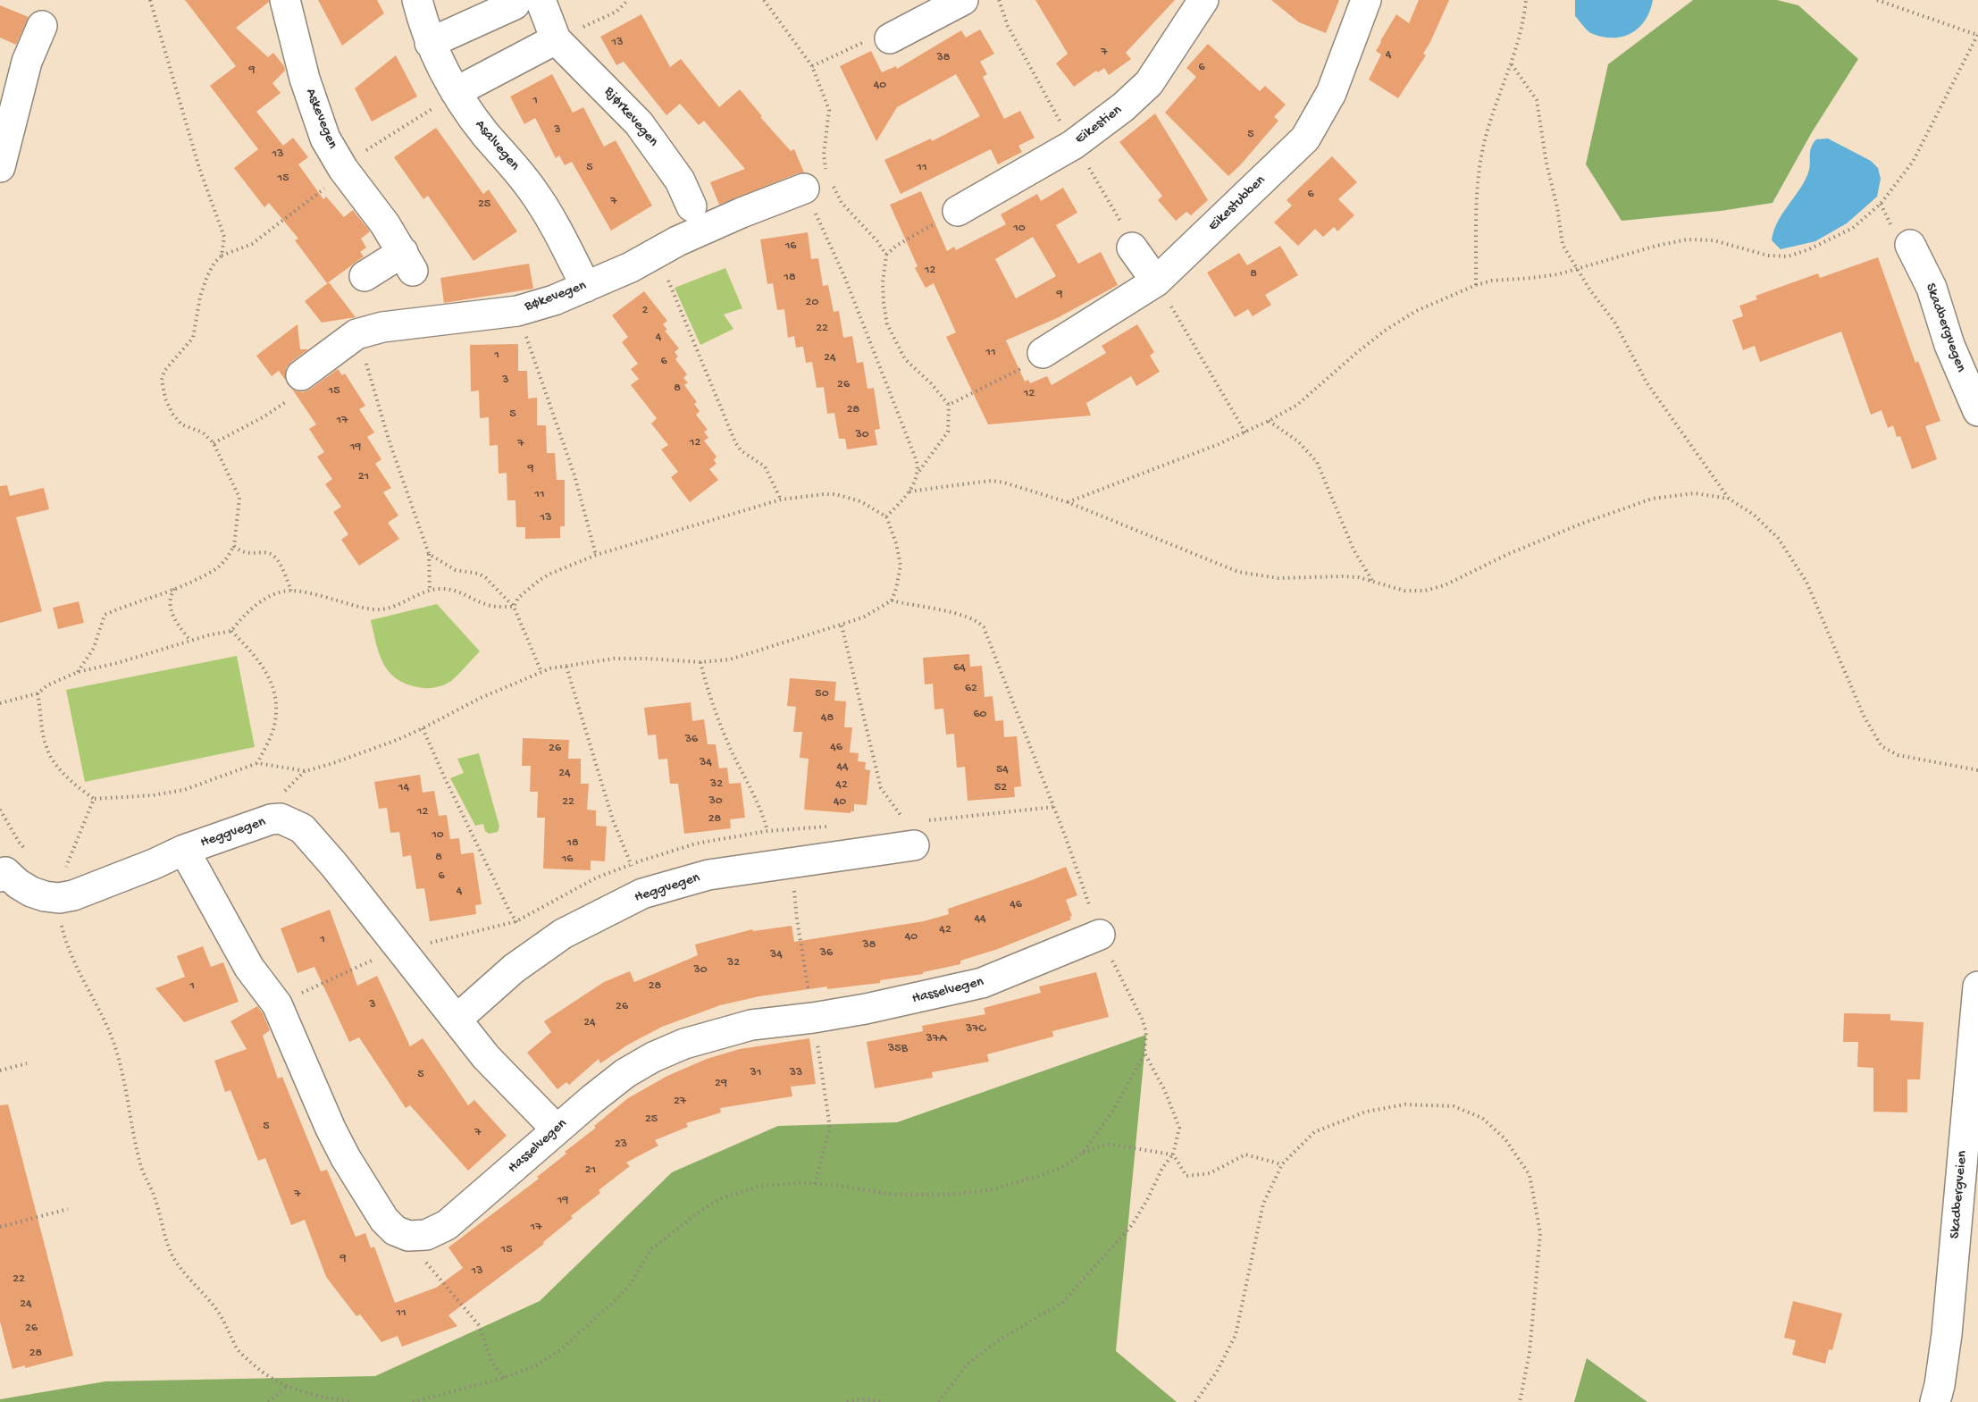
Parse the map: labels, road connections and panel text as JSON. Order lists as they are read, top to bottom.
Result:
{
  "streets": {
    "street": [
      "Bjørkevegen",
      "Askevegen",
      "Eikestien",
      "Asalvegen",
      "Eikestubben",
      "Bøkevegen",
      "Skadbergvegen",
      "Heggvegen",
      "Hasselvegen",
      "Skadbergveien"
    ]
  },
  "crossings": [
    ["Asalvegen", "Bøkevegen"],
    ["Heggvegen", "Hasselvegen"]
  ],
  "house_numbers": [
    "13",
    "7",
    "4",
    "38",
    "6",
    "9",
    "40",
    "1",
    "3",
    "5",
    "13",
    "5",
    "11",
    "15",
    "6",
    "7",
    "25",
    "10",
    "16",
    "12",
    "8",
    "18",
    "9",
    "20",
    "2",
    "22",
    "4",
    "11",
    "1",
    "24",
    "6",
    "3",
    "26",
    "8",
    "15",
    "12",
    "28",
    "5",
    "17",
    "30",
    "12",
    "7",
    "19",
    "9",
    "21",
    "11",
    "13",
    "64",
    "62",
    "50",
    "60",
    "48",
    "36",
    "46",
    "26",
    "34",
    "44",
    "54",
    "24",
    "32",
    "42",
    "14",
    "52",
    "30",
    "22",
    "40",
    "12",
    "28",
    "10",
    "18",
    "8",
    "16",
    "6",
    "4",
    "46",
    "44",
    "42",
    "40",
    "1",
    "38",
    "36",
    "34",
    "32",
    "30",
    "1",
    "28",
    "3",
    "26",
    "24",
    "37C",
    "37A",
    "35B",
    "31",
    "33",
    "5",
    "29",
    "27",
    "25",
    "5",
    "7",
    "23",
    "21",
    "7",
    "19",
    "17",
    "15",
    "9",
    "13",
    "22",
    "24",
    "11",
    "26",
    "28"
  ]
}
